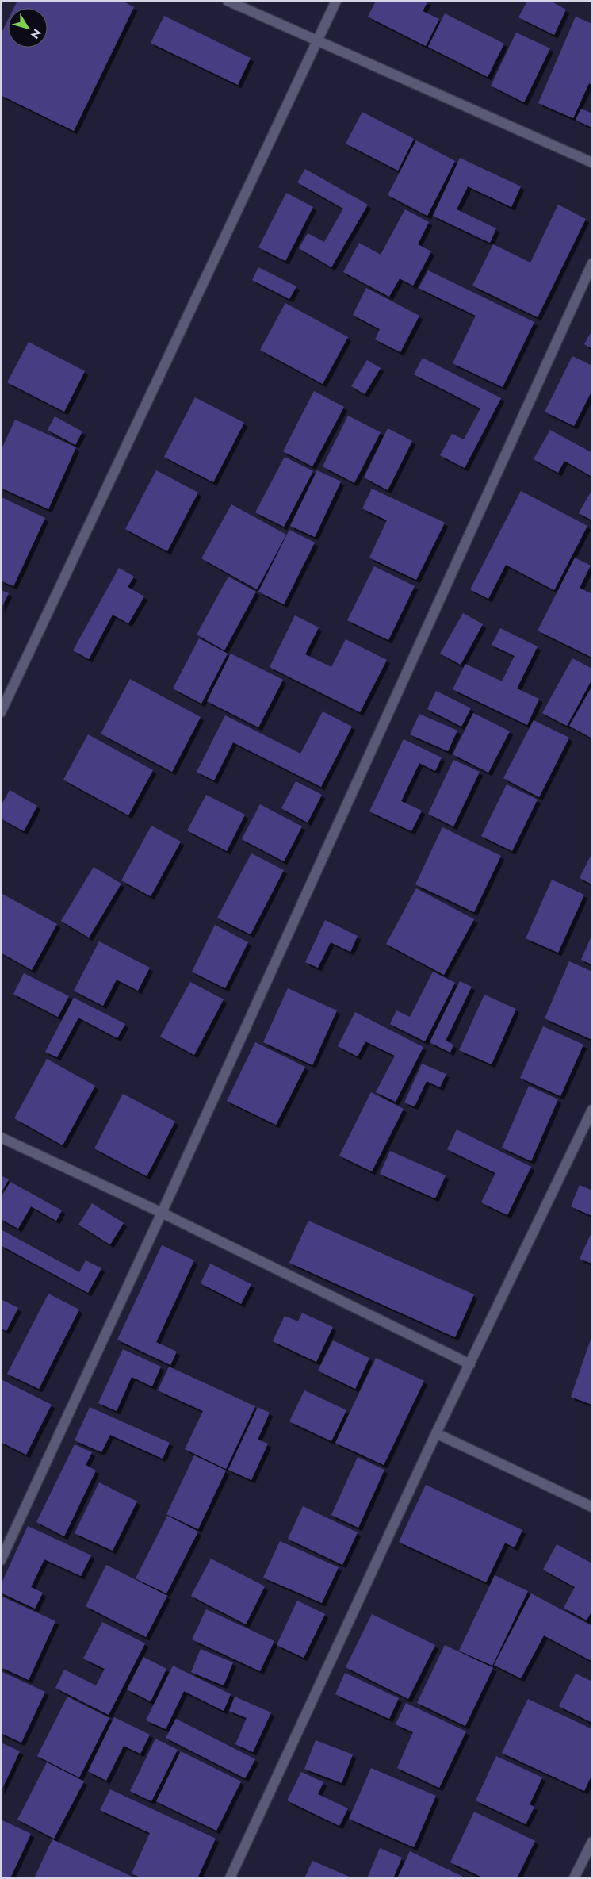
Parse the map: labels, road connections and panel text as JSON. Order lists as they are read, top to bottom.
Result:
{
  "north": "bottom right"
}
